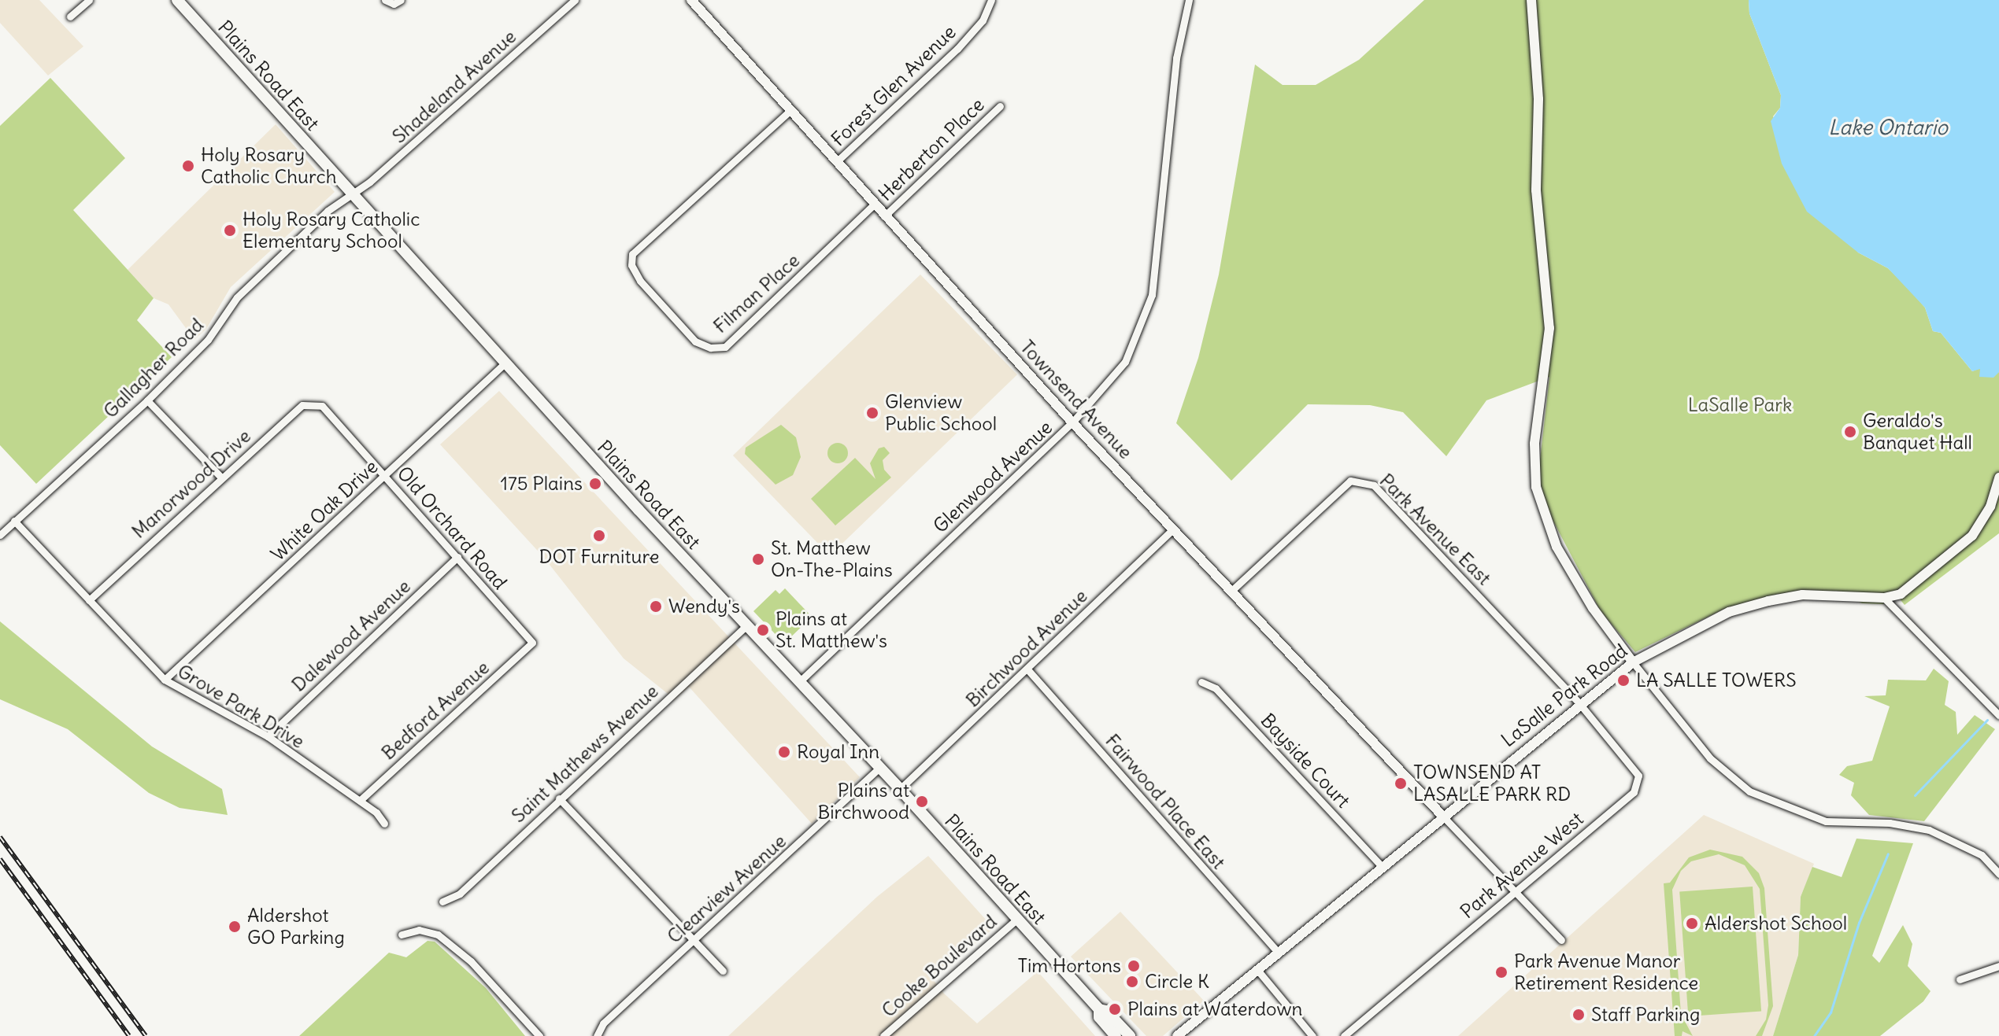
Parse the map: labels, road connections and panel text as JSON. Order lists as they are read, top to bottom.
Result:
{
  "streets": {
    "main road": ["Plains Road East"],
    "street": [
      "Forest Glen Avenue",
      "Shadeland Avenue",
      "Herberton Place",
      "Filman Place",
      "Gallagher Road",
      "Townsend Avenue",
      "Glenwood Avenue",
      "Manorwood Drive",
      "White Oak Drive",
      "Old Orchard Road",
      "Park Avenue East",
      "Dalewood Avenue",
      "Birchwood Avenue",
      "LaSalle Park Road",
      "Grove Park Drive",
      "Bedford Avenue",
      "Saint Mathews Avenue",
      "Bayside Court",
      "Fairwood Place East",
      "Park Avenue West",
      "Clearview Avenue",
      "Cooke Boulevard"
    ]
  },
  "crossings": [
    ["Plains Road East", "Shadeland Avenue"],
    ["Plains Road East", "Gallagher Road"],
    ["Plains Road East", "Glenwood Avenue"],
    ["Plains Road East", "White Oak Drive"],
    ["Plains Road East", "Birchwood Avenue"],
    ["Plains Road East", "Saint Mathews Avenue"],
    ["Plains Road East", "Clearview Avenue"],
    ["Plains Road East", "Cooke Boulevard"],
    ["Forest Glen Avenue", "Townsend Avenue"],
    ["Shadeland Avenue", "Gallagher Road"],
    ["Herberton Place", "Townsend Avenue"],
    ["Filman Place", "Townsend Avenue"],
    ["Gallagher Road", "Grove Park Drive"],
    ["Townsend Avenue", "Glenwood Avenue"],
    ["Townsend Avenue", "Park Avenue East"],
    ["Townsend Avenue", "Birchwood Avenue"],
    ["Townsend Avenue", "LaSalle Park Road"],
    ["Manorwood Drive", "Old Orchard Road"],
    ["Manorwood Drive", "Grove Park Drive"],
    ["White Oak Drive", "Old Orchard Road"],
    ["White Oak Drive", "Grove Park Drive"],
    ["Old Orchard Road", "Dalewood Avenue"],
    ["Old Orchard Road", "Bedford Avenue"],
    ["Park Avenue East", "LaSalle Park Road"],
    ["Park Avenue East", "Park Avenue West"],
    ["Dalewood Avenue", "Grove Park Drive"],
    ["Birchwood Avenue", "Fairwood Place East"],
    ["LaSalle Park Road", "Bayside Court"],
    ["LaSalle Park Road", "Fairwood Place East"],
    ["LaSalle Park Road", "Park Avenue West"],
    ["Grove Park Drive", "Bedford Avenue"]
  ],
  "water": ["Lake Ontario"],
  "parks": ["LaSalle Park"],
  "places": [
    "Holy Rosary Catholic Church",
    "Holy Rosary Catholic Elementary School",
    "Glenview Public School",
    "Geraldo's Banquet Hall",
    "175 Plains",
    "DOT Furniture",
    "St. Matthew On-The-Plains",
    "Wendy's",
    "Plains at St. Matthew's",
    "LA SALLE TOWERS",
    "Royal Inn",
    "TOWNSEND AT LASALLE PARK RD",
    "Plains at Birchwood",
    "Aldershot School",
    "Aldershot GO Parking",
    "Tim Hortons",
    "Park Avenue Manor Retirement Residence",
    "Circle K",
    "Plains at Waterdown",
    "Staff Parking"
  ]
}
